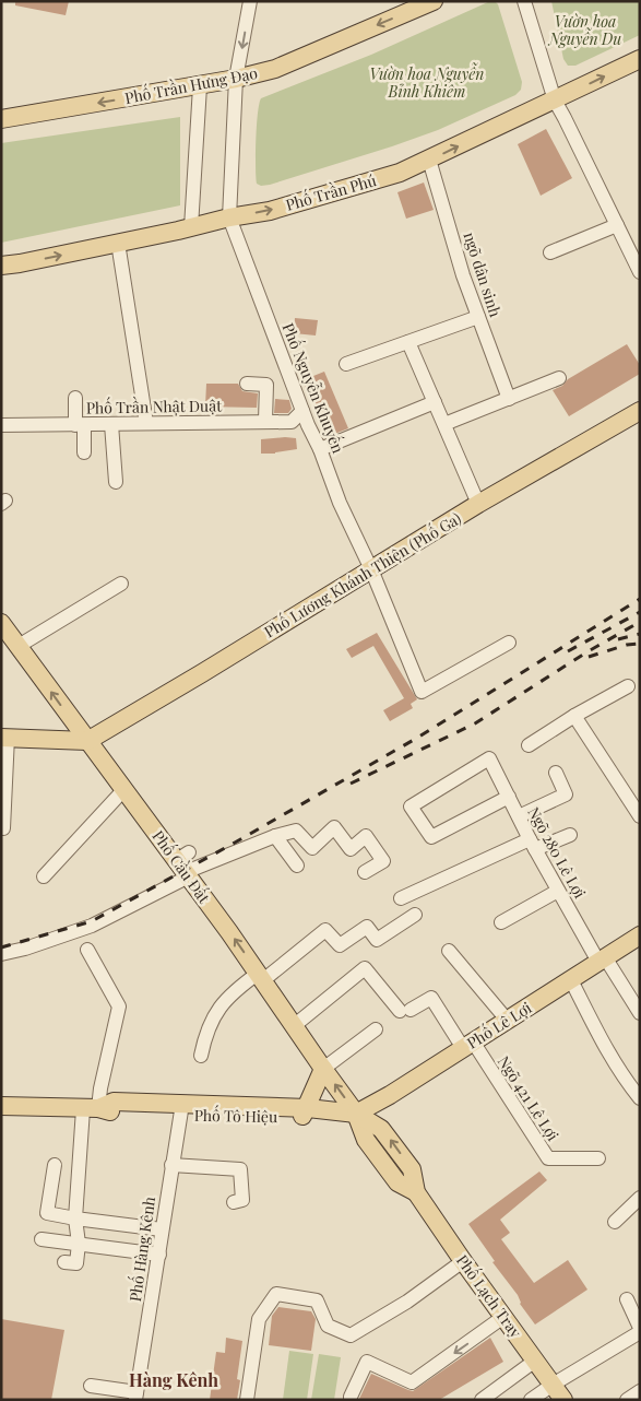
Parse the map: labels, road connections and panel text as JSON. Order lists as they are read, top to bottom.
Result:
{
  "streets": {
    "main road": [
      "Phố Trần Hưng Đạo",
      "Phố Trần Phú",
      "Phố Lương Khánh Thiện (Phố Ga)",
      "Phố Cầu Đất",
      "Phố Lê Lợi",
      "Phố Tô Hiệu",
      "Phố Lạch Tray"
    ],
    "street": [
      "ngõ dân sinh",
      "Phố Nguyễn Khuyến",
      "Phố Trần Nhật Duật",
      "Ngõ 280 Lê Lợi",
      "Ngõ 421 Lê Lợi",
      "Phố Hàng Kênh"
    ]
  },
  "crossings": [
    ["Phố Trần Phú", "ngõ dân sinh"],
    ["Phố Trần Phú", "Phố Nguyễn Khuyến"],
    ["Phố Nguyễn Khuyến", "Phố Trần Nhật Duật"],
    ["Phố Nguyễn Khuyến", "Phố Lương Khánh Thiện (Phố Ga)"],
    ["Phố Lương Khánh Thiện (Phố Ga)", "Phố Cầu Đất"],
    ["Ngõ 280 Lê Lợi", "Phố Lê Lợi"],
    ["Phố Cầu Đất", "Phố Lê Lợi"],
    ["Phố Cầu Đất", "Phố Tô Hiệu"],
    ["Phố Cầu Đất", "Phố Lạch Tray"],
    ["Phố Lê Lợi", "Ngõ 421 Lê Lợi"],
    ["Phố Lê Lợi", "Phố Tô Hiệu"],
    ["Phố Lê Lợi", "Phố Lạch Tray"],
    ["Phố Tô Hiệu", "Phố Hàng Kênh"],
    ["Phố Tô Hiệu", "Phố Lạch Tray"]
  ],
  "one_way": ["Phố Trần Hưng Đạo", "Phố Trần Phú", "Phố Cầu Đất"],
  "districts": ["Hàng Kênh"],
  "parks": ["Vườn hoa Nguyễn Du", "Vườn hoa Nguyễn Bỉnh Khiêm"]
}
